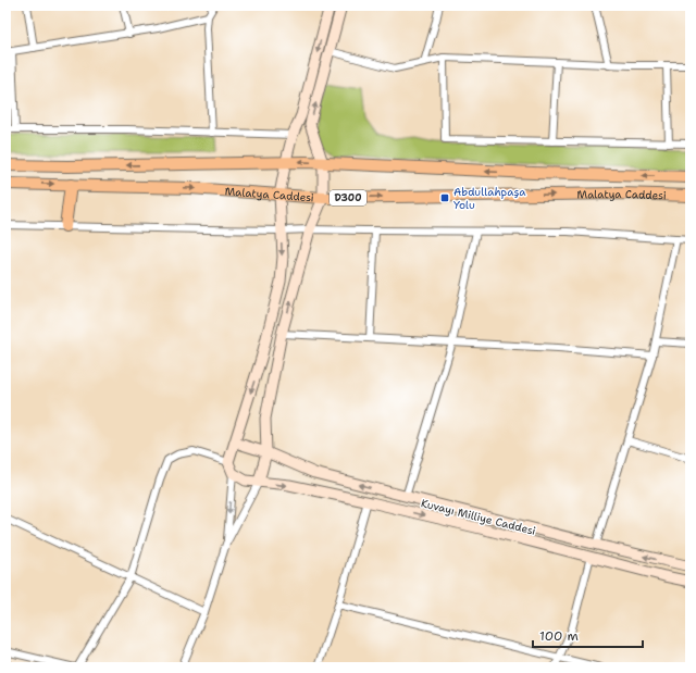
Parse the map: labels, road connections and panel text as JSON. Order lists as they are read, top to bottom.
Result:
{
  "streets": {
    "highway": ["Malatya Caddesi", "D300"],
    "main road": ["Kuvayı Milliye Caddesi"]
  },
  "places": {
    "transit": ["Abdullahpaşa Yolu"]
  },
  "scale_bar": "100 m"
}
